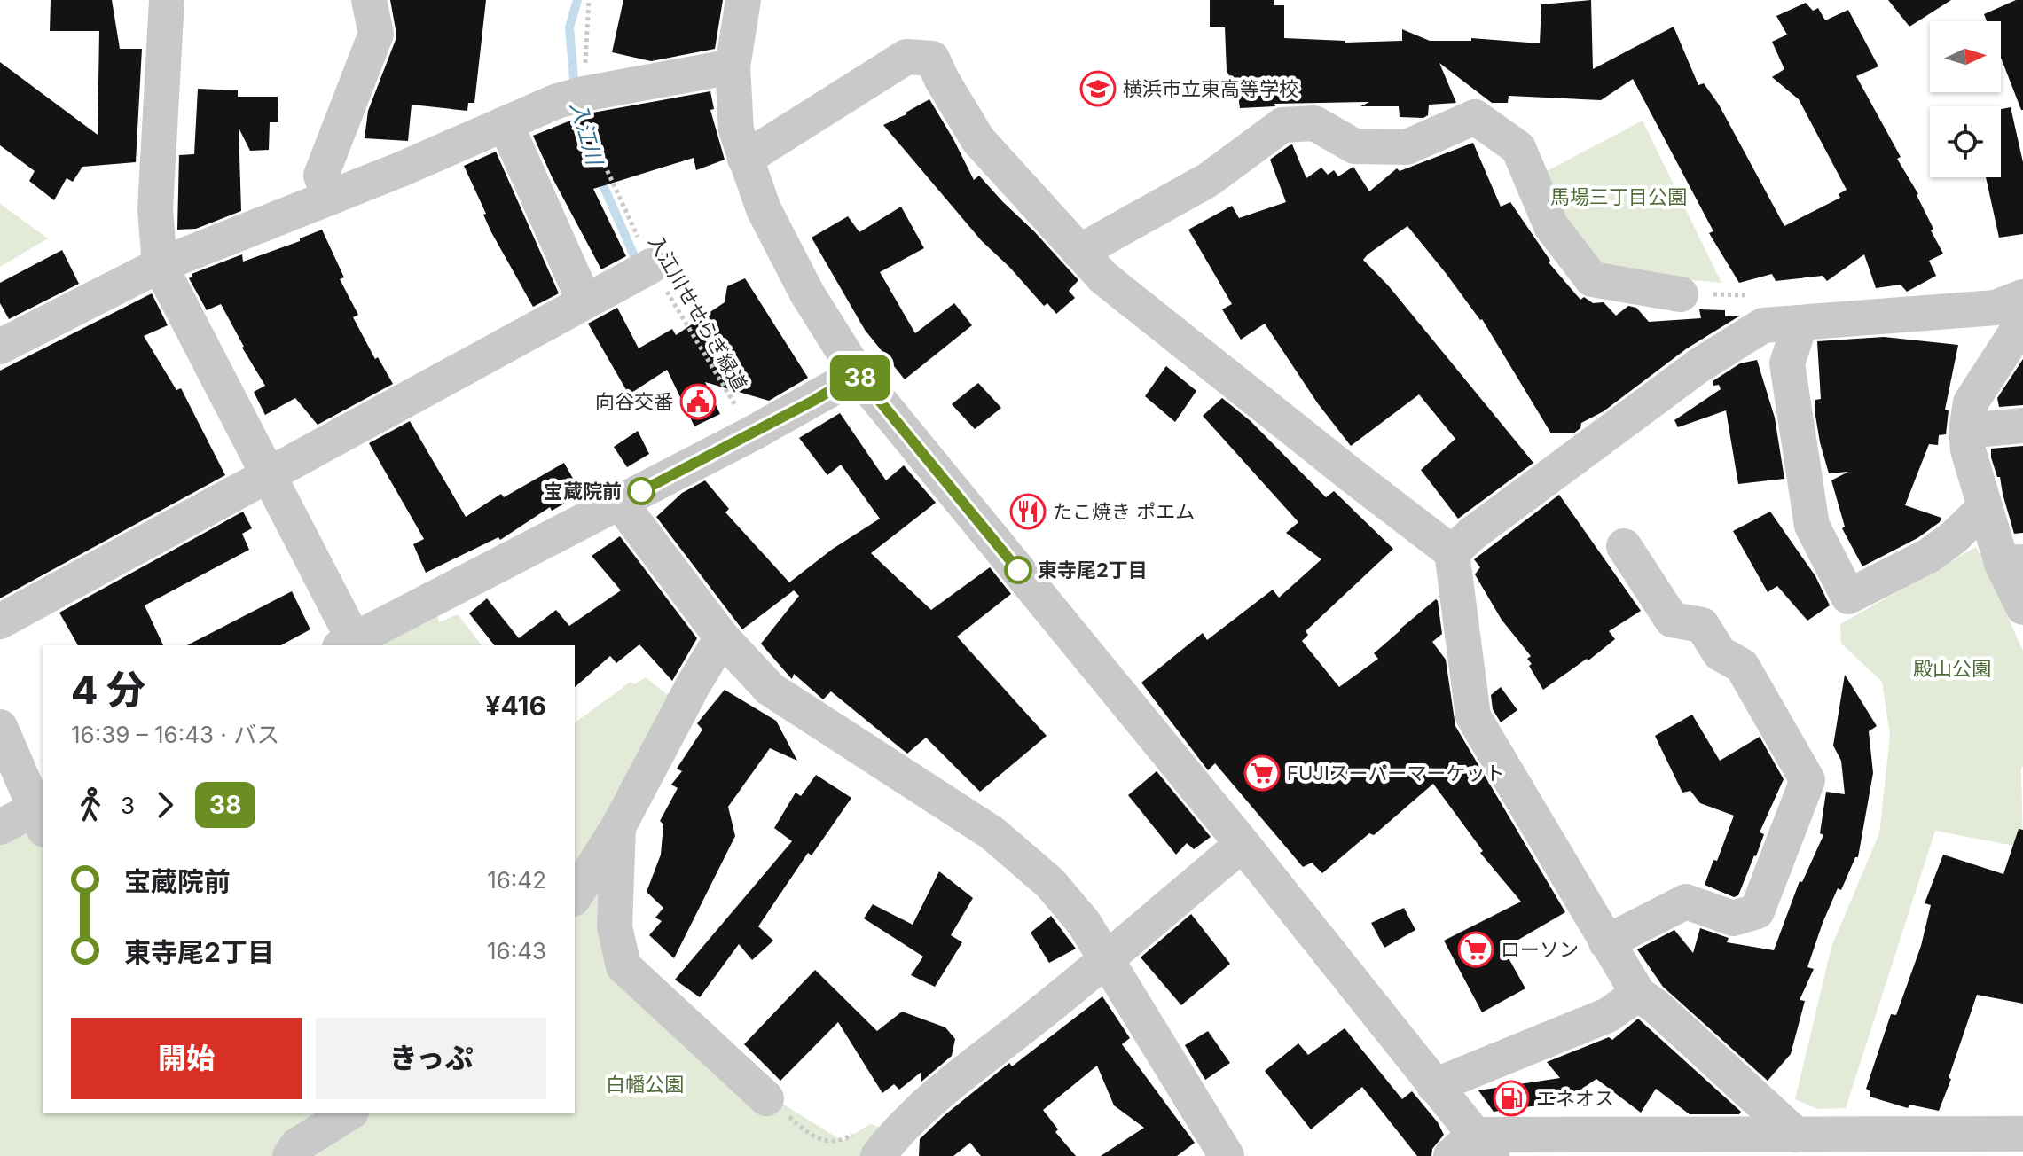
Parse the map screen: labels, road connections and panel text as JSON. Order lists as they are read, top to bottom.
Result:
{
  "streets": {
    "path": ["入江川せせらぎ緑道"]
  },
  "water": ["入江川"],
  "parks": ["馬場三丁目公園", "殿山公園", "白幡公園"],
  "places": {
    "school or university": ["横浜市立東高等学校"],
    "public building": ["向谷交番"],
    "other": ["宝蔵院前", "東寺尾2丁目"],
    "restaurant": ["たこ焼き ポエム"],
    "supermarket": ["FUJIスーパーマーケット", "ローソン"],
    "fuel station": ["エネオス"]
  },
  "lines": ["bus line 38"],
  "north": "right",
  "page": {
    "on_map": "38",
    "heading": ["4 分", "16:39 – 16:43 · バス", "¥416"],
    "legs": ["3", "38"],
    "list": [
      {
        "name": "宝蔵院前",
        "value": "16:42"
      },
      {
        "name": "東寺尾2丁目",
        "value": "16:43"
      }
    ],
    "buttons": ["開始", "きっぷ"]
  }
}
